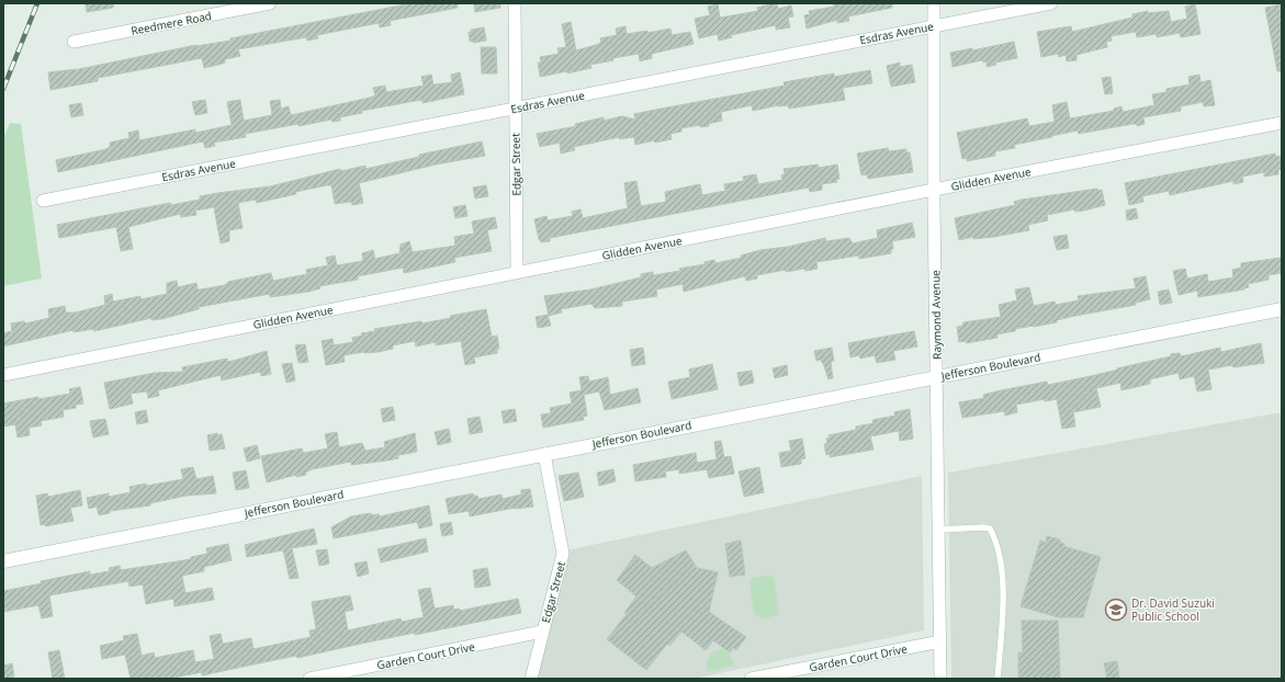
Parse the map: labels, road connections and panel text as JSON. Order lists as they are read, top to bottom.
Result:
{
  "streets": {
    "street": [
      "Reedmere Road",
      "Esdras Avenue",
      "Edgar Street",
      "Glidden Avenue",
      "Raymond Avenue",
      "Jefferson Boulevard",
      "Garden Court Drive"
    ]
  },
  "crossings": [
    ["Esdras Avenue", "Edgar Street"],
    ["Esdras Avenue", "Raymond Avenue"],
    ["Edgar Street", "Glidden Avenue"],
    ["Edgar Street", "Jefferson Boulevard"],
    ["Edgar Street", "Garden Court Drive"],
    ["Glidden Avenue", "Raymond Avenue"],
    ["Raymond Avenue", "Jefferson Boulevard"],
    ["Raymond Avenue", "Garden Court Drive"]
  ],
  "places": {
    "school or university": ["Dr. David Suzuki Public School"]
  }
}
